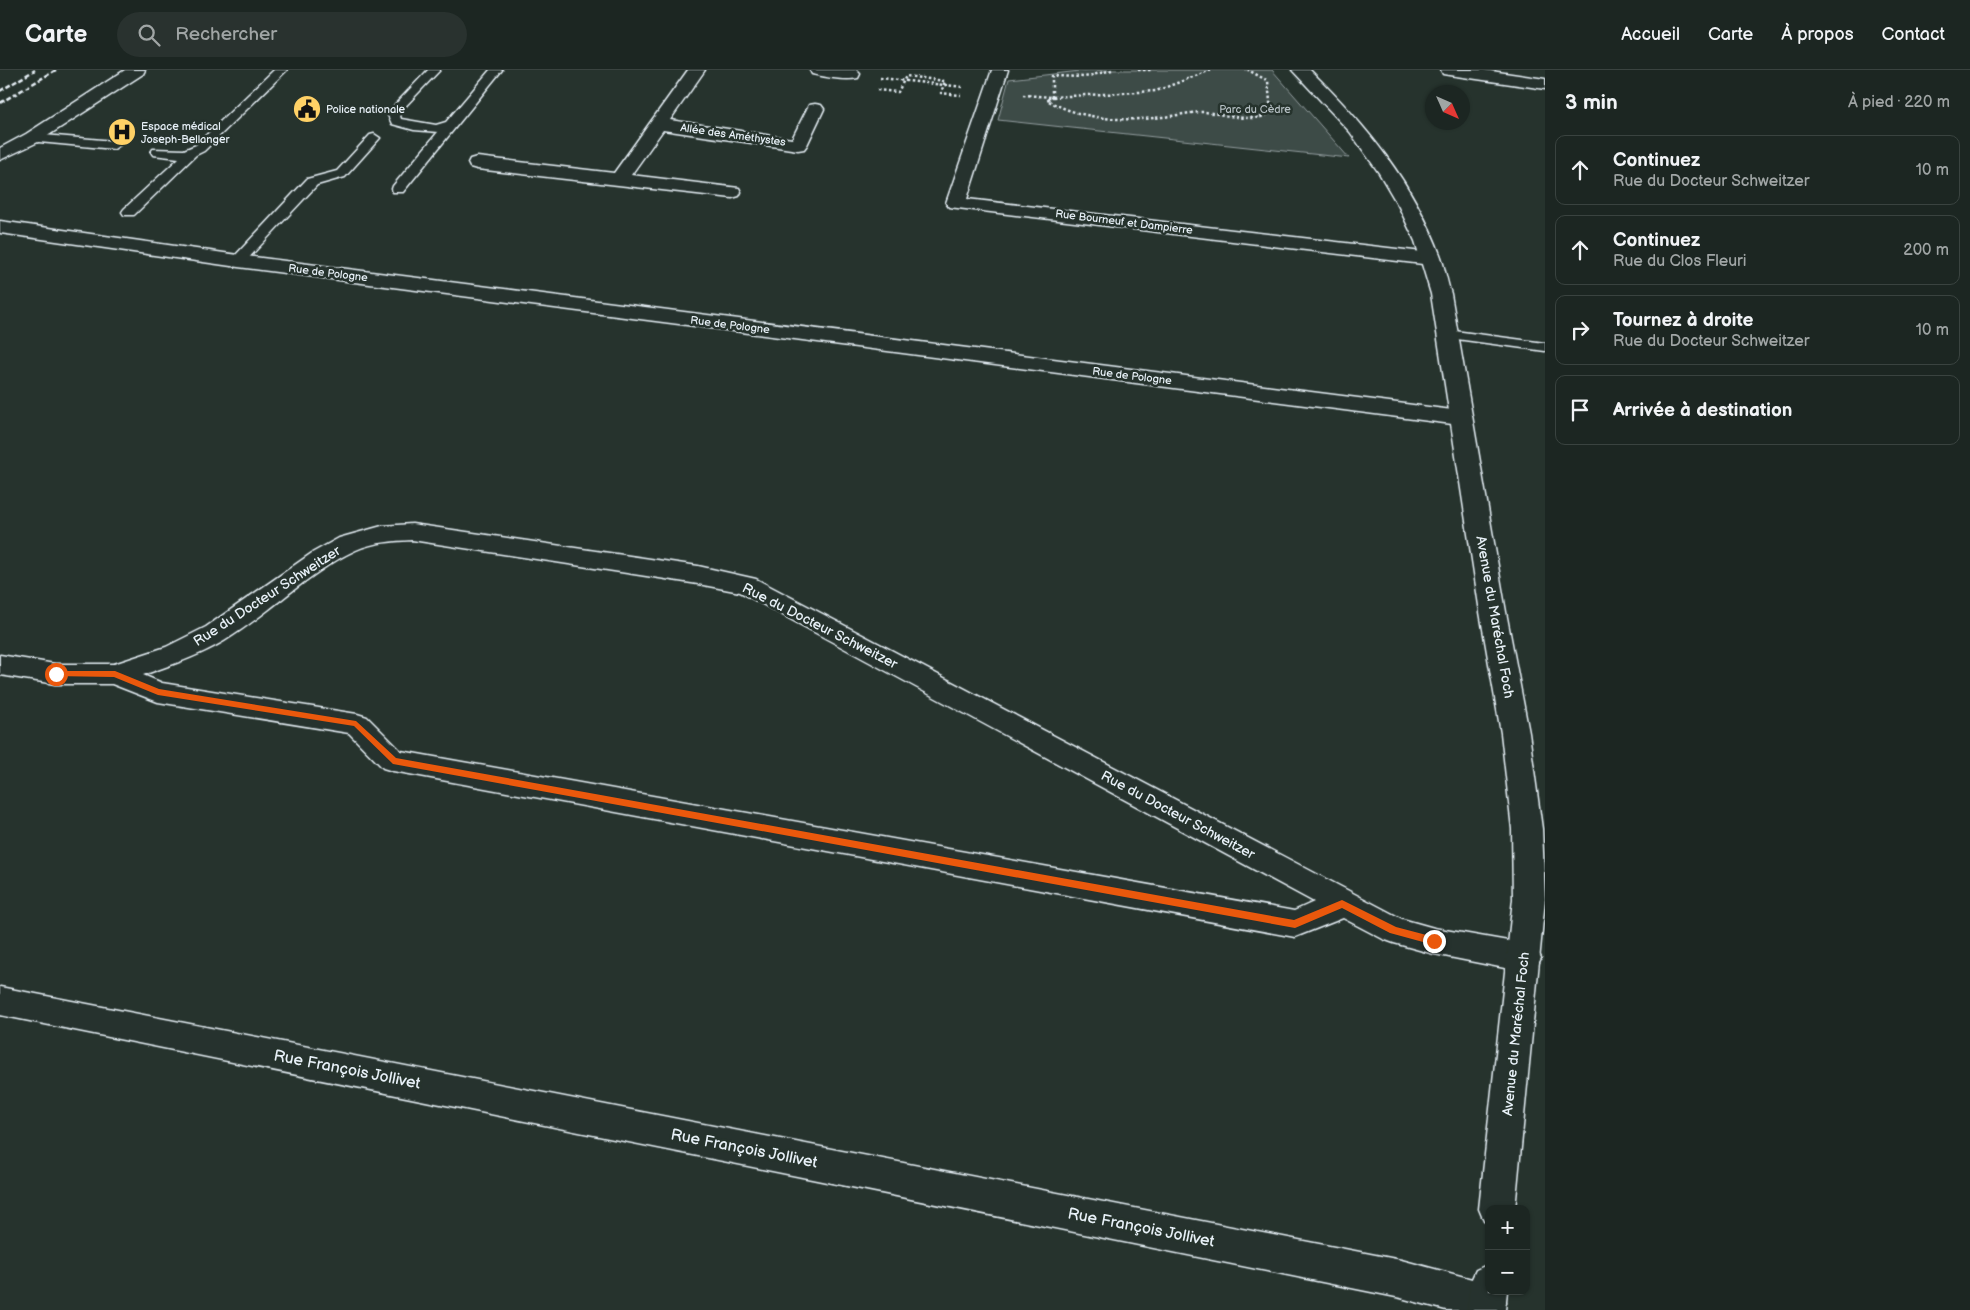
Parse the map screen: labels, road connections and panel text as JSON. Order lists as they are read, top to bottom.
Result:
{
  "streets": {
    "street": [
      "Allée des Améthystes",
      "Rue Bourneuf et Dampierre",
      "Rue de Pologne",
      "Rue du Docteur Schweitzer",
      "Avenue du Maréchal Foch",
      "Rue François Jollivet"
    ]
  },
  "crossings": [
    ["Rue Bourneuf et Dampierre", "Avenue du Maréchal Foch"],
    ["Rue de Pologne", "Avenue du Maréchal Foch"],
    ["Rue du Docteur Schweitzer", "Avenue du Maréchal Foch"]
  ],
  "parks": ["Parc du Cèdre"],
  "places": {
    "public building": ["Police nationale"],
    "hospital": ["Espace médical Joseph-Bellanger"]
  },
  "north": "bottom right",
  "page": {
    "header": "Carte",
    "search": "Rechercher",
    "nav": [
      "Accueil",
      "Carte",
      "À propos",
      "Contact"
    ],
    "heading": ["3 min", "À pied · 220 m"],
    "list": [
      ["Continuez", "Rue du Docteur Schweitzer", "10 m"],
      ["Continuez", "Rue du Clos Fleuri", "200 m"],
      ["Tournez à droite", "Rue du Docteur Schweitzer", "10 m"],
      "Arrivée à destination"
    ],
    "map_buttons": ["+", "−"]
  }
}
